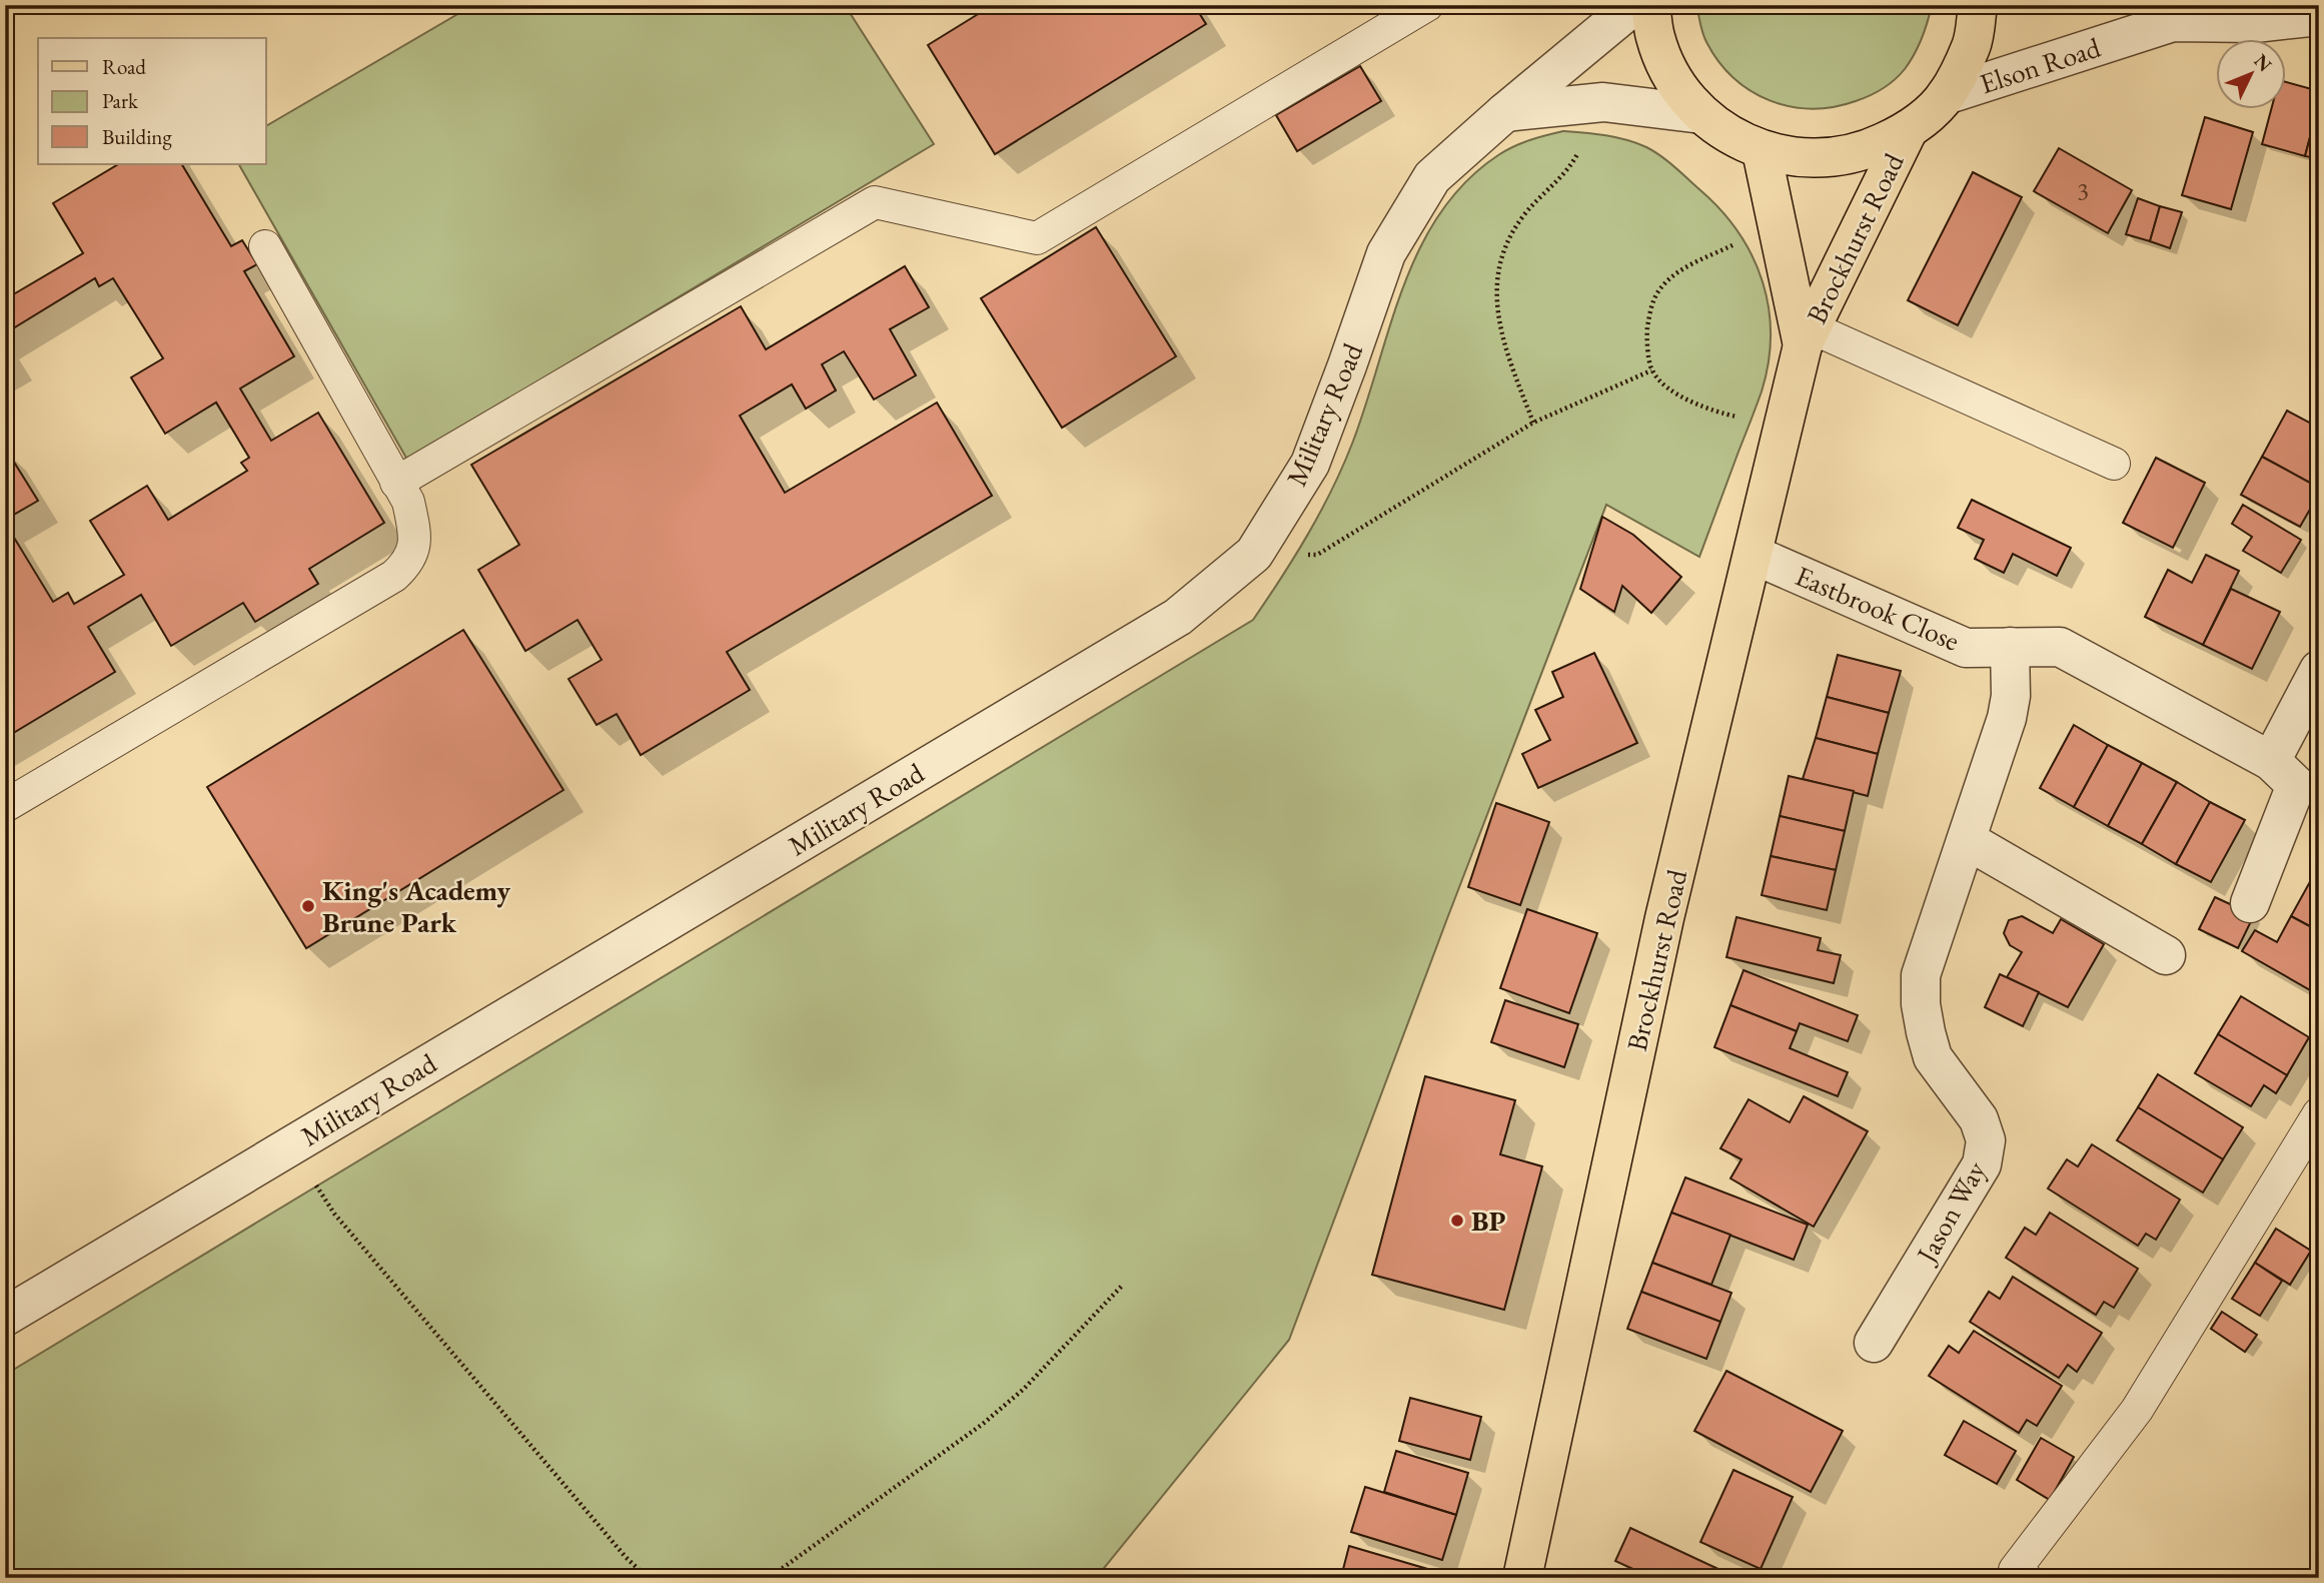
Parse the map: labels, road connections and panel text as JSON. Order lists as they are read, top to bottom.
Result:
{
  "streets": {
    "main road": ["Brockhurst Road"],
    "street": [
      "Elson Road",
      "Military Road",
      "Eastbrook Close",
      "Jason Way"
    ]
  },
  "crossings": [
    ["Brockhurst Road", "Eastbrook Close"],
    ["Eastbrook Close", "Jason Way"]
  ],
  "places": ["King's Academy Brune Park", "BP"],
  "house_numbers": ["3"],
  "legend": ["Road", "Park", "Building"],
  "north": "top right"
}
